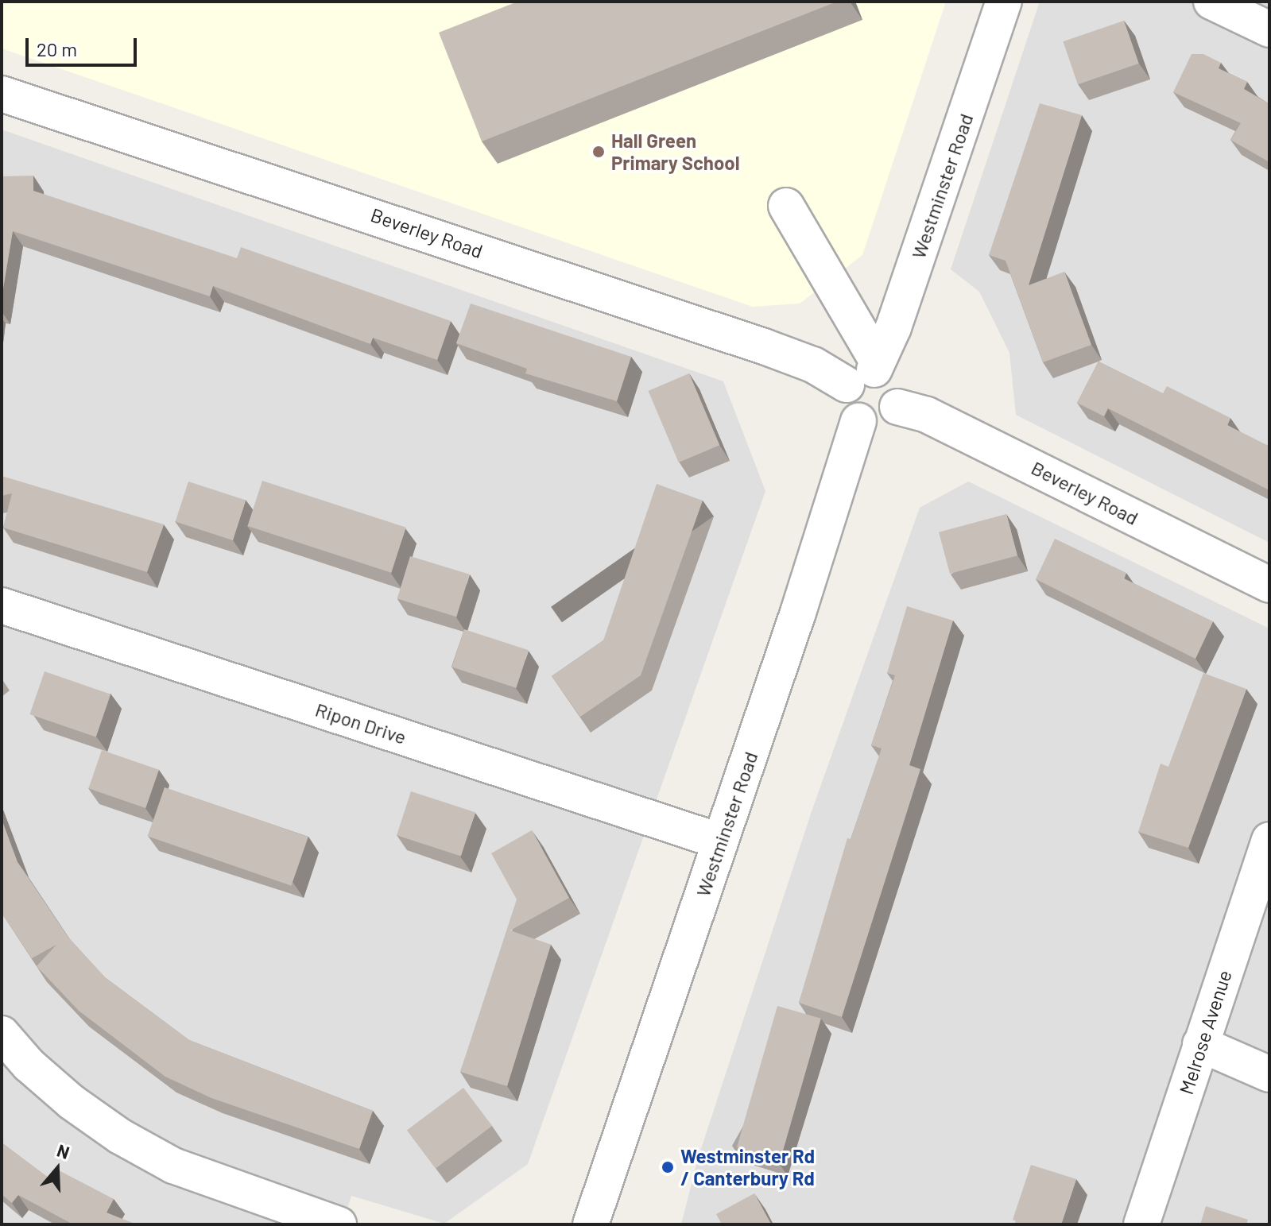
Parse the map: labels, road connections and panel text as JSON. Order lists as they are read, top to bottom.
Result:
{
  "streets": {
    "street": [
      "Westminster Road",
      "Beverley Road",
      "Ripon Drive",
      "Melrose Avenue"
    ]
  },
  "crossings": [
    ["Westminster Road", "Beverley Road"],
    ["Westminster Road", "Ripon Drive"]
  ],
  "places": ["Hall Green Primary School", "Westminster Rd / Canterbury Rd"],
  "scale_bar": "20 m",
  "north": "top"
}
